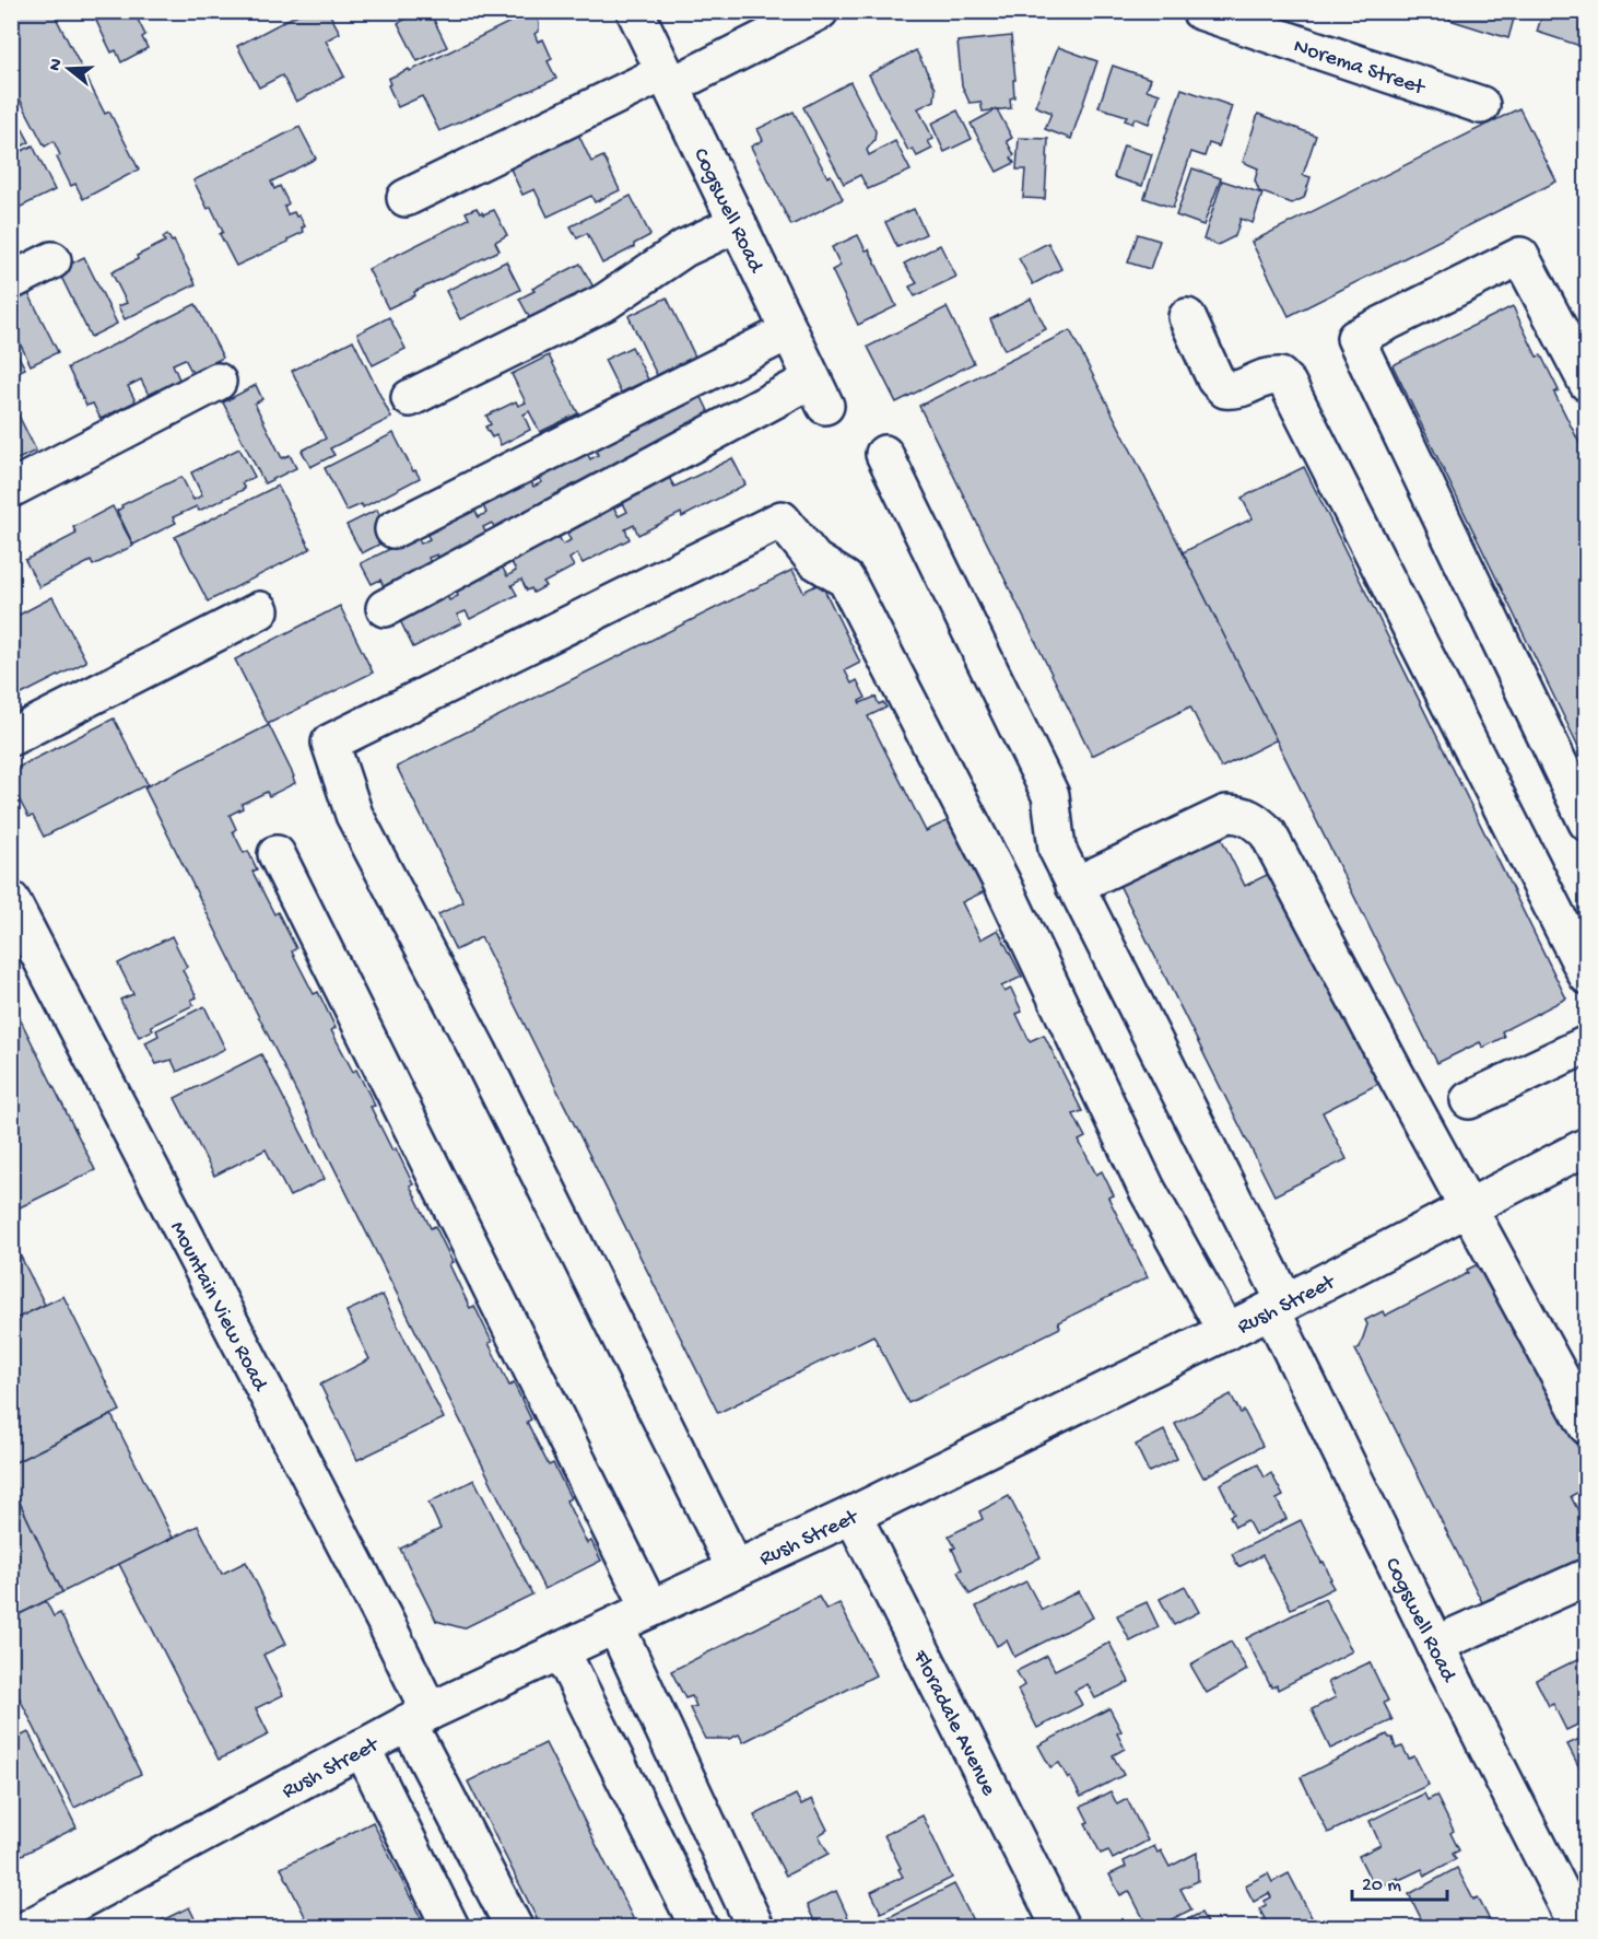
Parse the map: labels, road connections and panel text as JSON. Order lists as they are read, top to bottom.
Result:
{
  "streets": {
    "street": [
      "Norema Street",
      "Cogswell Road",
      "Rush Street",
      "Mountain View Road",
      "Floradale Avenue"
    ]
  },
  "crossings": [
    ["Cogswell Road", "Rush Street"],
    ["Rush Street", "Mountain View Road"],
    ["Rush Street", "Floradale Avenue"]
  ],
  "scale_bar": "20 m",
  "north": "left"
}
